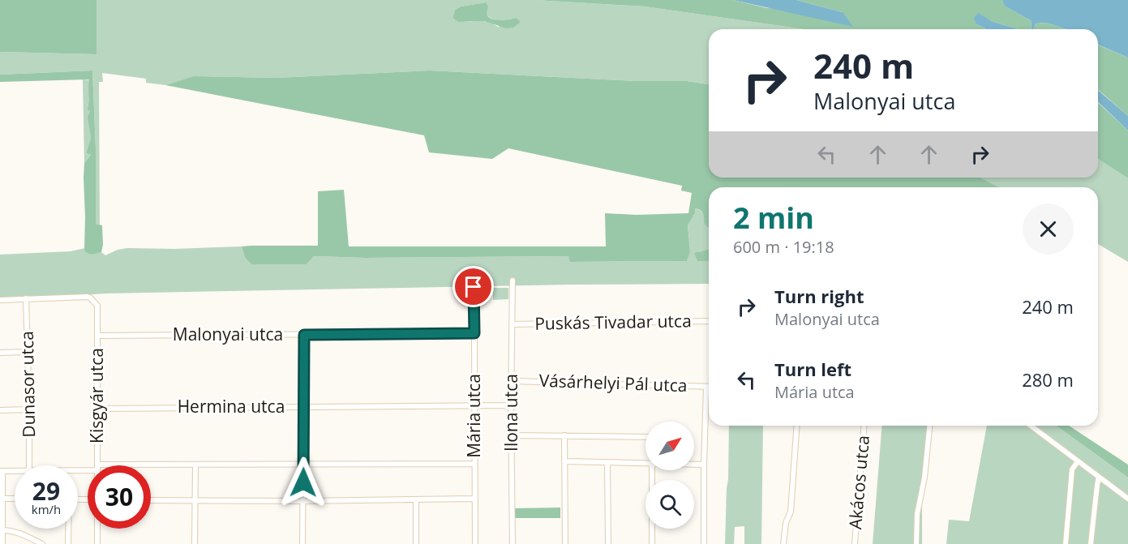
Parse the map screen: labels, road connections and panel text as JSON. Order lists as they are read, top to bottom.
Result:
{
  "streets": {
    "street": [
      "Puskás Tivadar utca",
      "Malonyai utca",
      "Vásárhelyi Pál utca",
      "Dunasor utca",
      "Kisgyár utca",
      "Hermina utca",
      "Ilona utca",
      "Mária utca",
      "Akácos utca"
    ]
  },
  "crossings": [
    ["Puskás Tivadar utca", "Ilona utca"],
    ["Malonyai utca", "Kisgyár utca"],
    ["Malonyai utca", "Mária utca"],
    ["Vásárhelyi Pál utca", "Ilona utca"],
    ["Dunasor utca", "Kisgyár utca"],
    ["Kisgyár utca", "Hermina utca"],
    ["Hermina utca", "Ilona utca"],
    ["Hermina utca", "Mária utca"]
  ],
  "north": "top right",
  "page": {
    "turn": ["240 m", "Malonyai utca"],
    "heading": ["2 min", "600 m · 19:18"],
    "list": [
      {
        "name": "Turn right",
        "note": "Malonyai utca",
        "value": "240 m"
      },
      {
        "name": "Turn left",
        "note": "Mária utca",
        "value": "280 m"
      }
    ],
    "speed": "29 km/h",
    "limit": "30"
  }
}
